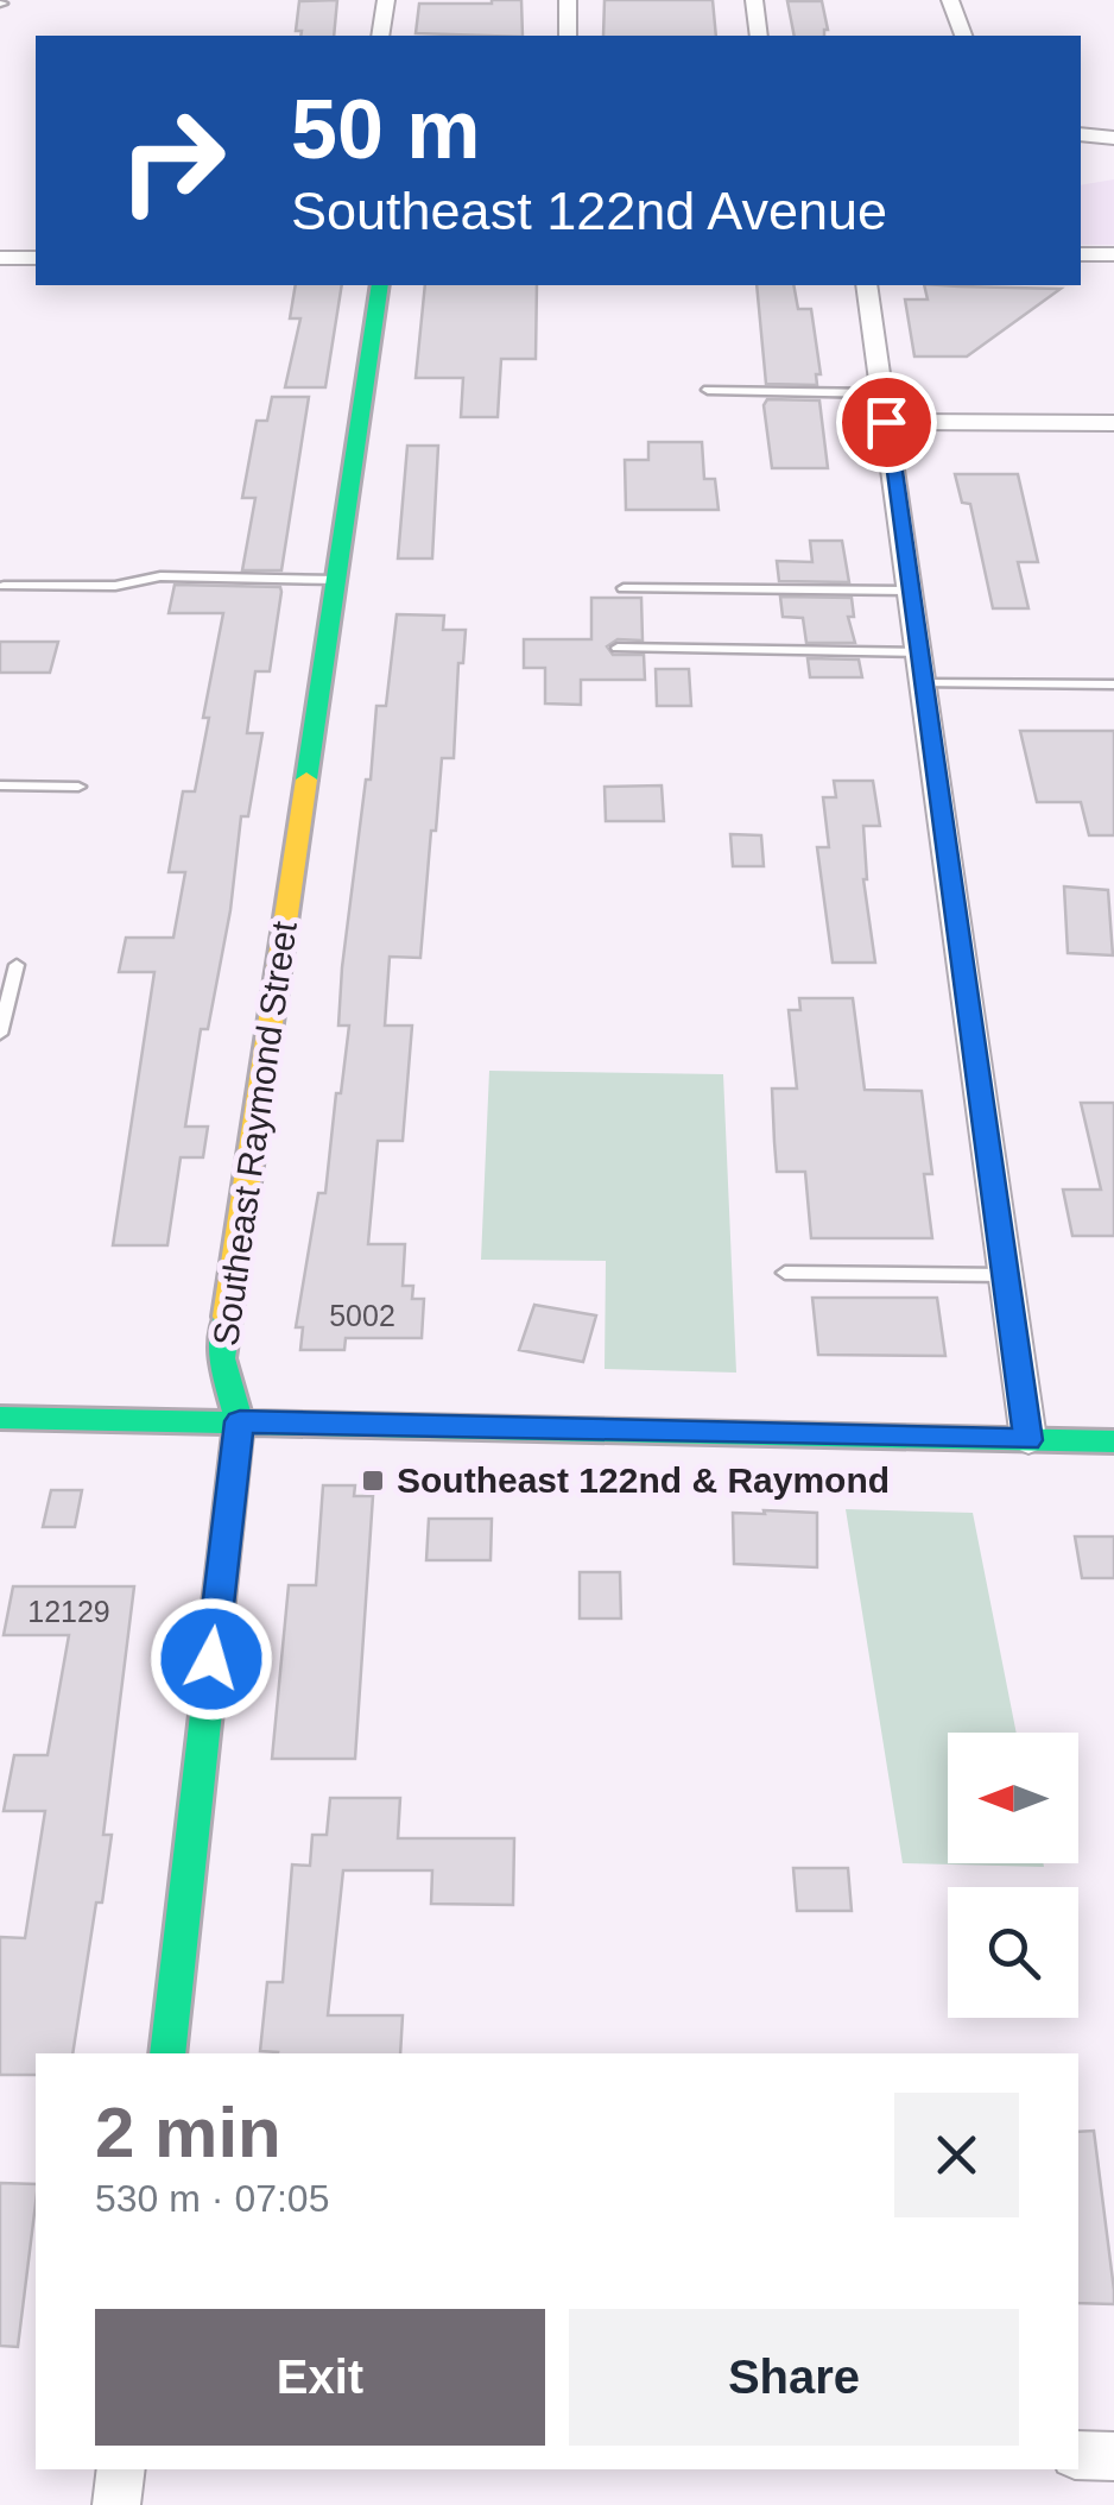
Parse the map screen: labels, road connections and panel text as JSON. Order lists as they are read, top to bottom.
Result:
{
  "streets": {
    "street": ["Southeast Raymond Street"]
  },
  "places": {
    "transit": ["Southeast 122nd & Raymond"]
  },
  "house_numbers": ["5002", "12129"],
  "north": "left",
  "page": {
    "turn": ["50 m", "Southeast 122nd Avenue"],
    "heading": ["2 min", "530 m · 07:05"],
    "buttons": ["Exit", "Share"]
  }
}
